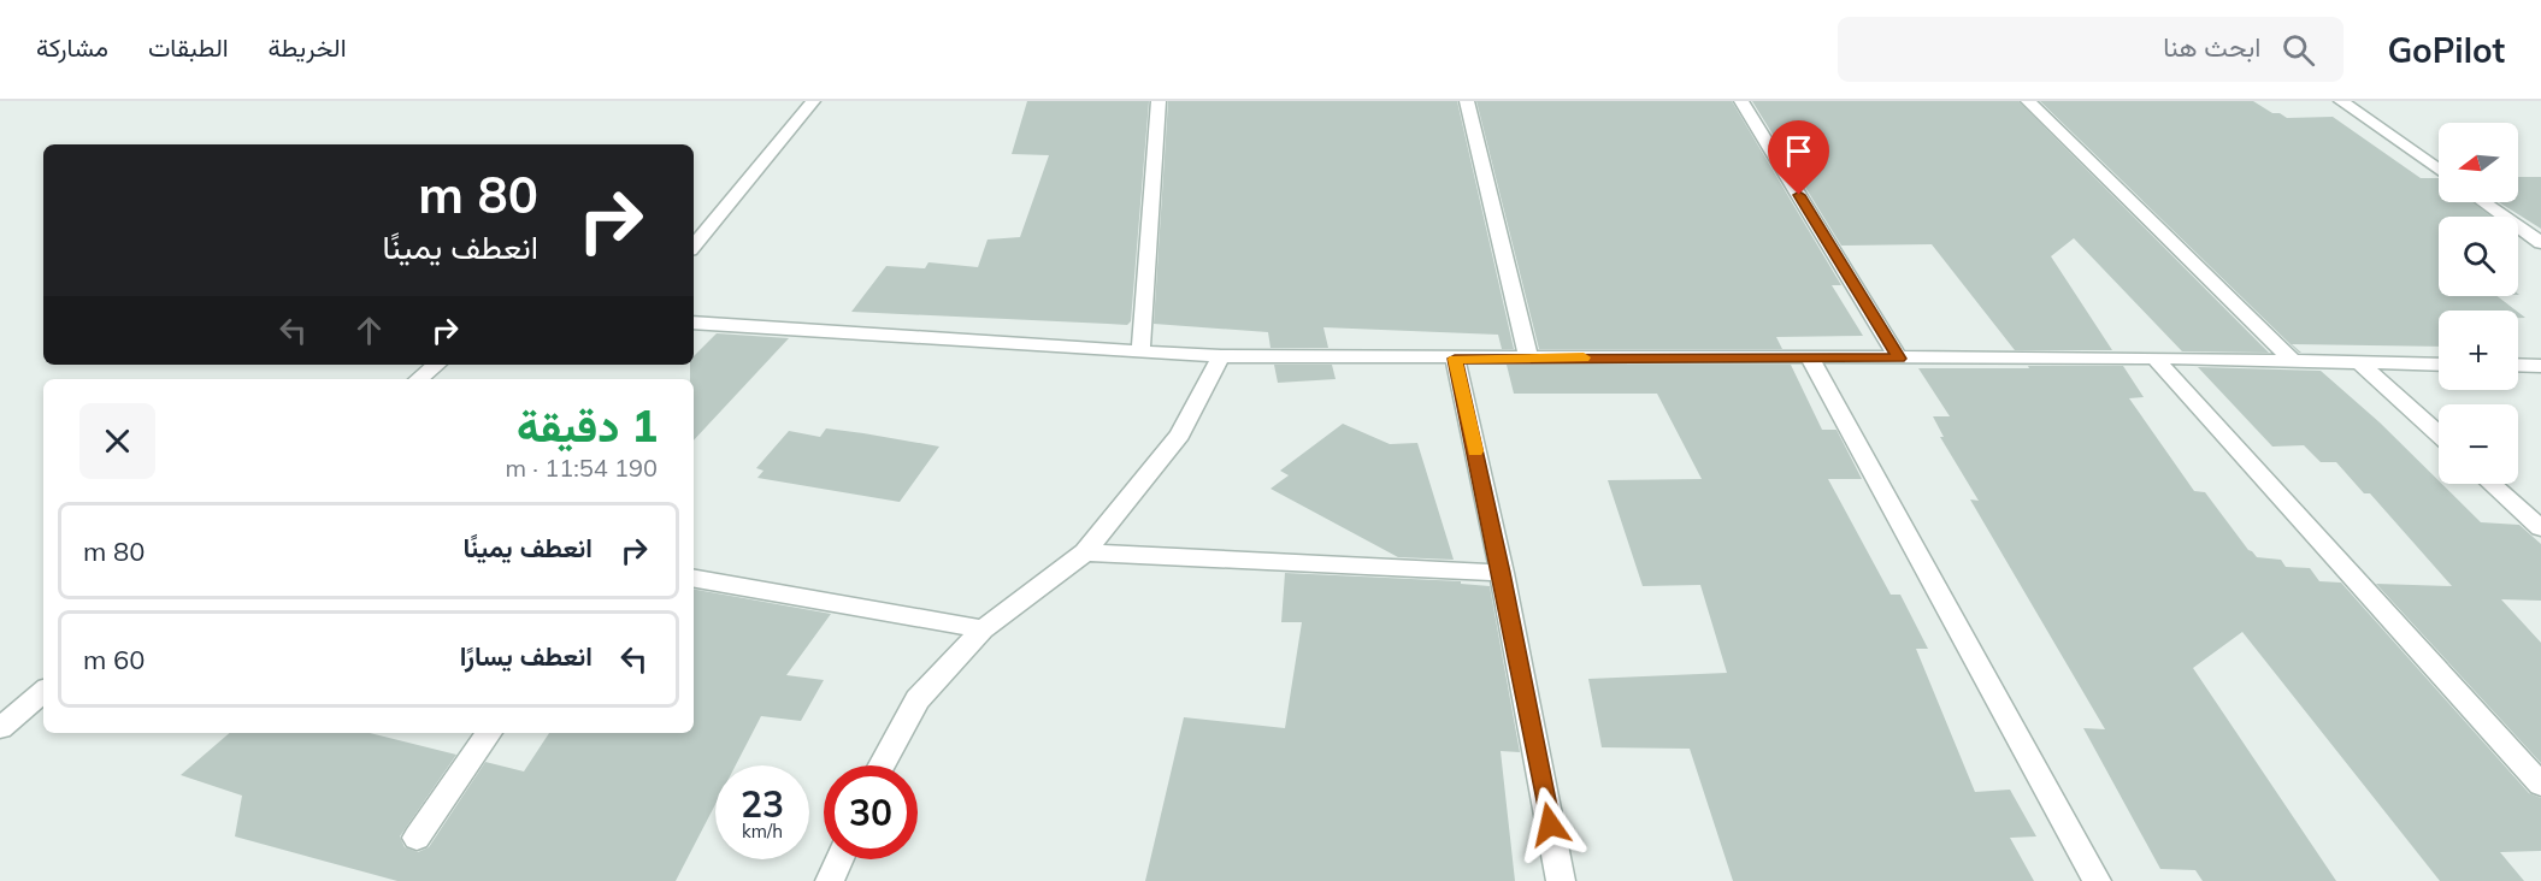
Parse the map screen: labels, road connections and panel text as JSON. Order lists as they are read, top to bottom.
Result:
{
  "north": "left",
  "page": {
    "header": "GoPilot",
    "search": "ابحث هنا",
    "nav": ["الخريطة", "الطبقات", "مشاركة"],
    "map_buttons": ["+", "−"],
    "turn": ["80 m", "انعطف يمينًا"],
    "heading": ["1 دقيقة", "190 m · 11:54"],
    "list": [
      {
        "name": "انعطف يمينًا",
        "value": "80 m"
      },
      {
        "name": "انعطف يسارًا",
        "value": "60 m"
      }
    ],
    "speed": "23 km/h",
    "limit": "30"
  }
}
